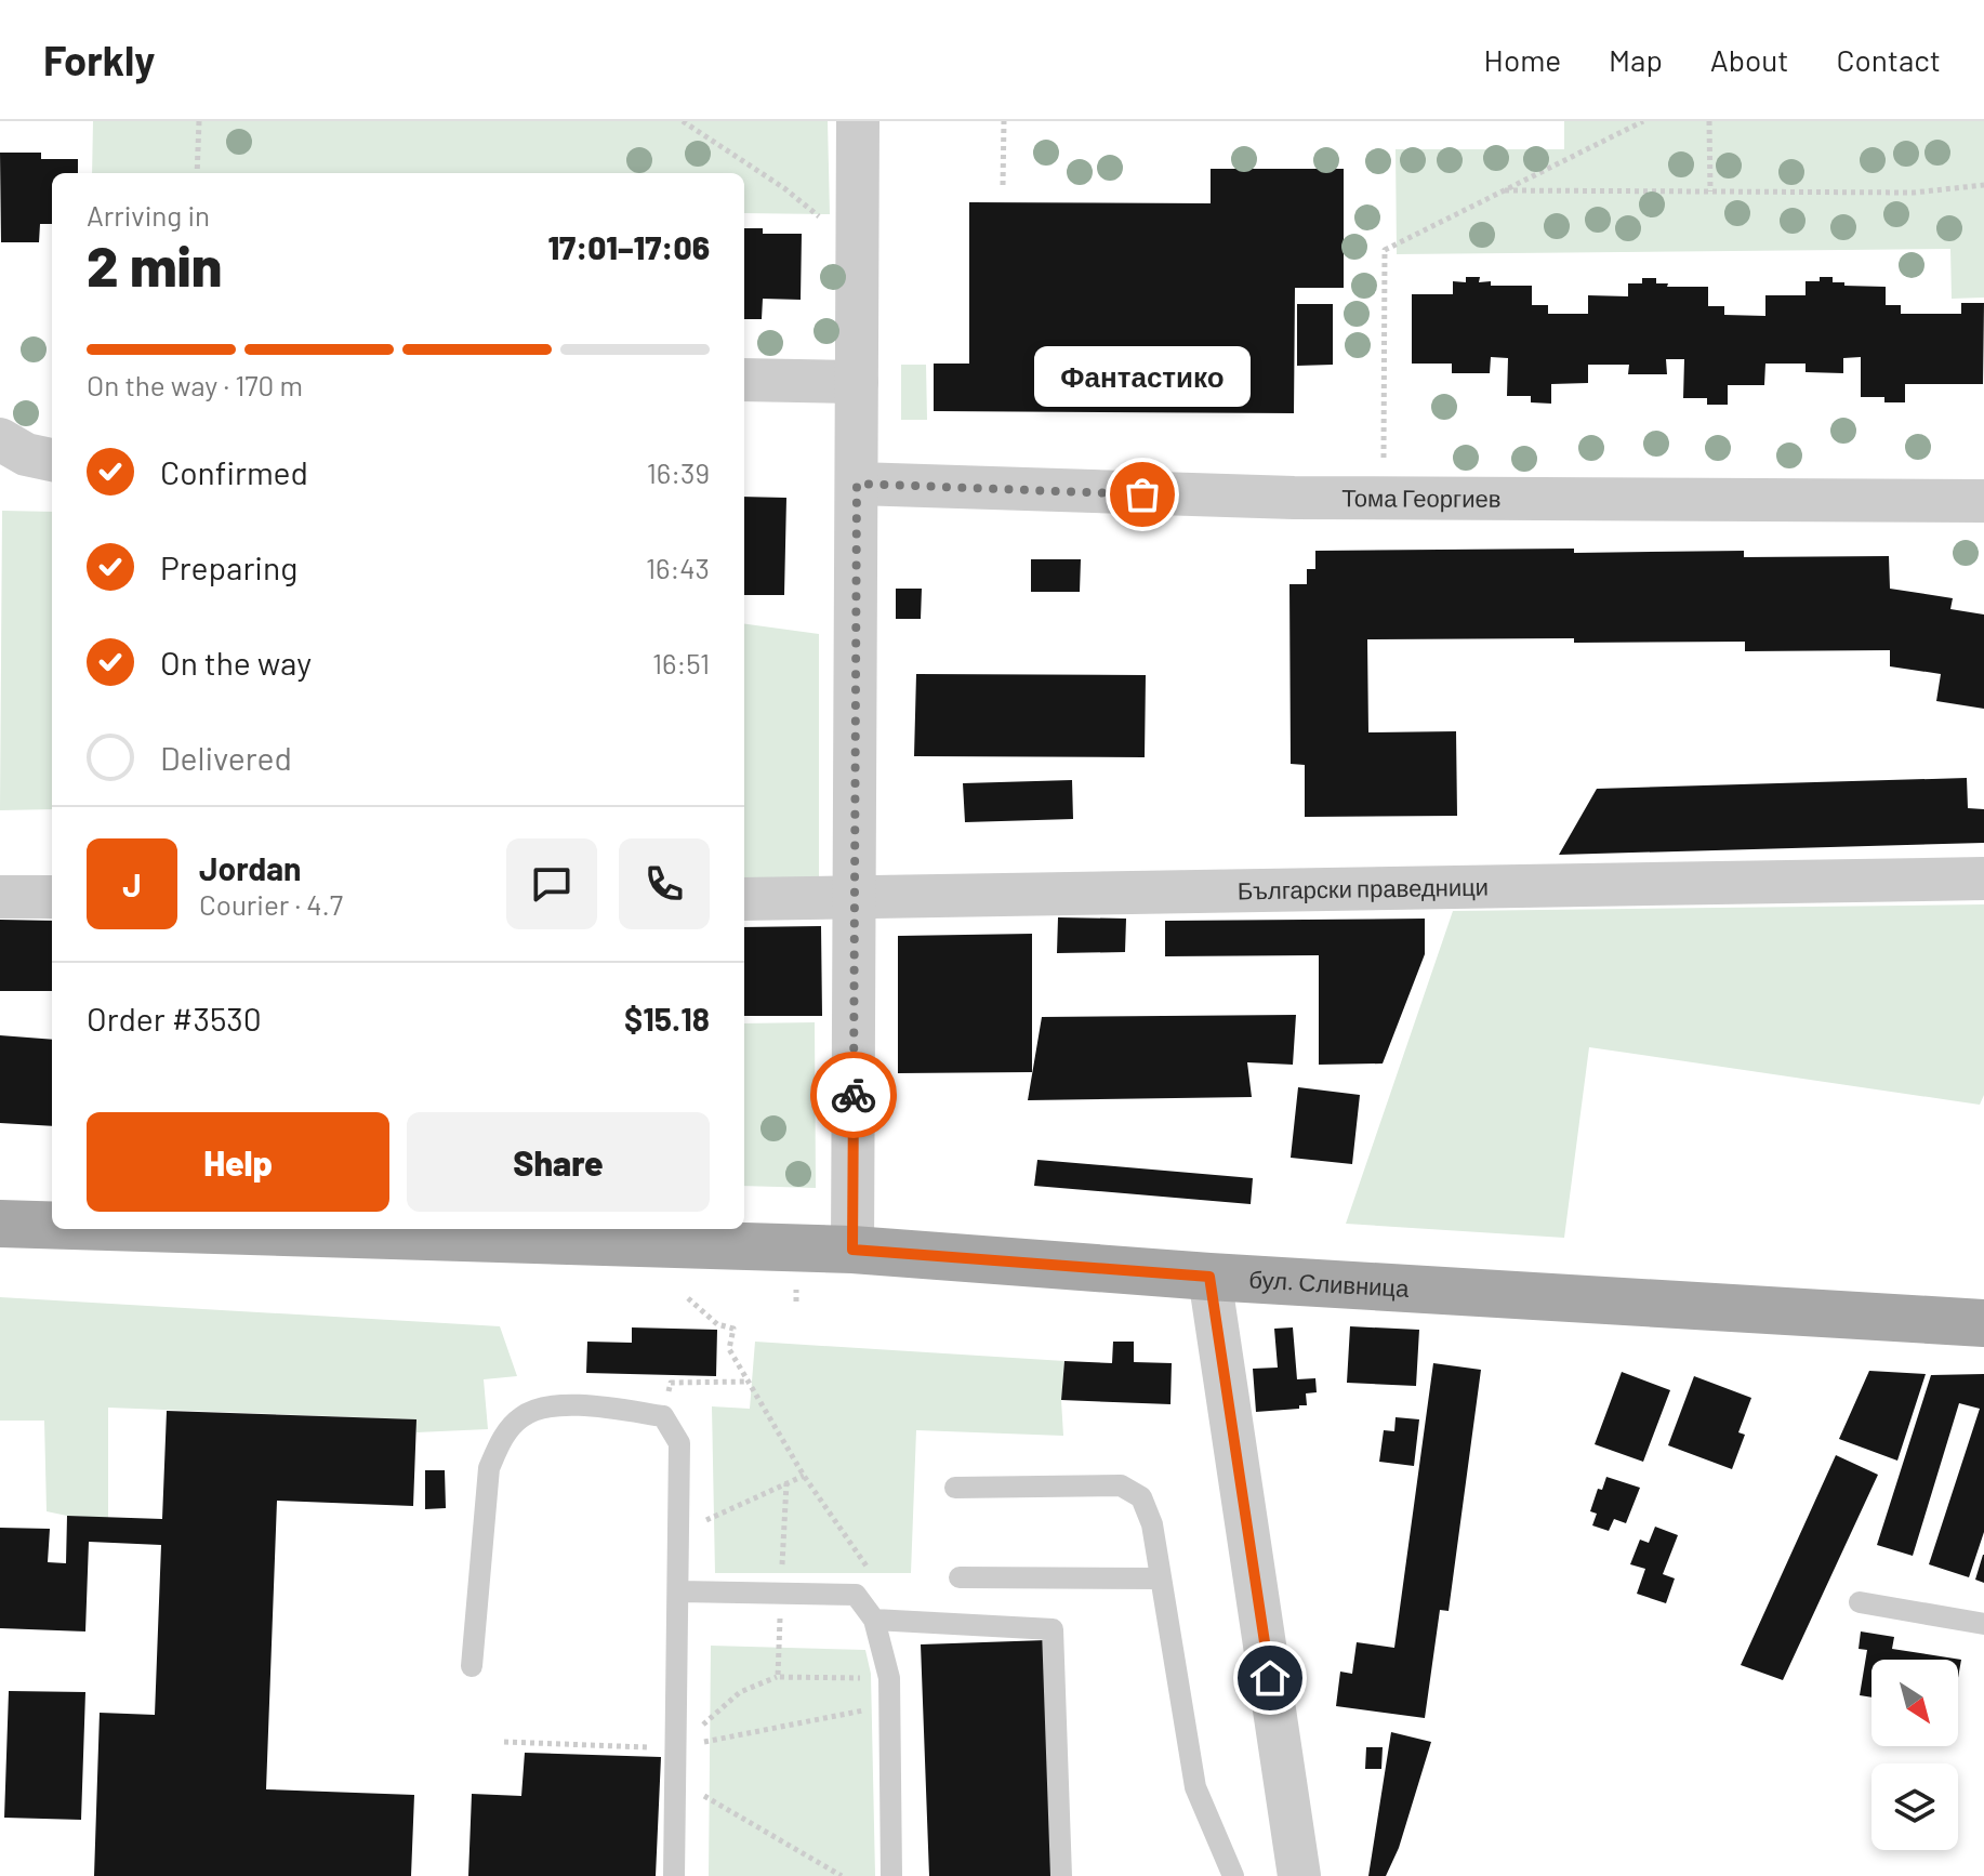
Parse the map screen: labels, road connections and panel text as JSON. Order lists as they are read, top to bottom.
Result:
{
  "streets": {
    "main road": ["бул. Сливница"],
    "street": ["Тома Георгиев", "Български праведници"]
  },
  "places": ["Фантастико"],
  "north": "bottom right",
  "page": {
    "header": "Forkly",
    "nav": [
      "Home",
      "Map",
      "About",
      "Contact"
    ],
    "heading": ["2 min", "Arriving in", "17:01–17:06"],
    "panel": [
      "Jordan",
      "Courier · 4.7",
      "Order #3530",
      "$15.18"
    ],
    "bar": "On the way · 170 m",
    "bubble": "Фантастико",
    "list": [
      ["Confirmed", "16:39"],
      ["Preparing", "16:43"],
      ["On the way", "16:51"],
      "Delivered"
    ],
    "round": "J",
    "buttons": ["Help", "Share"]
  }
}
